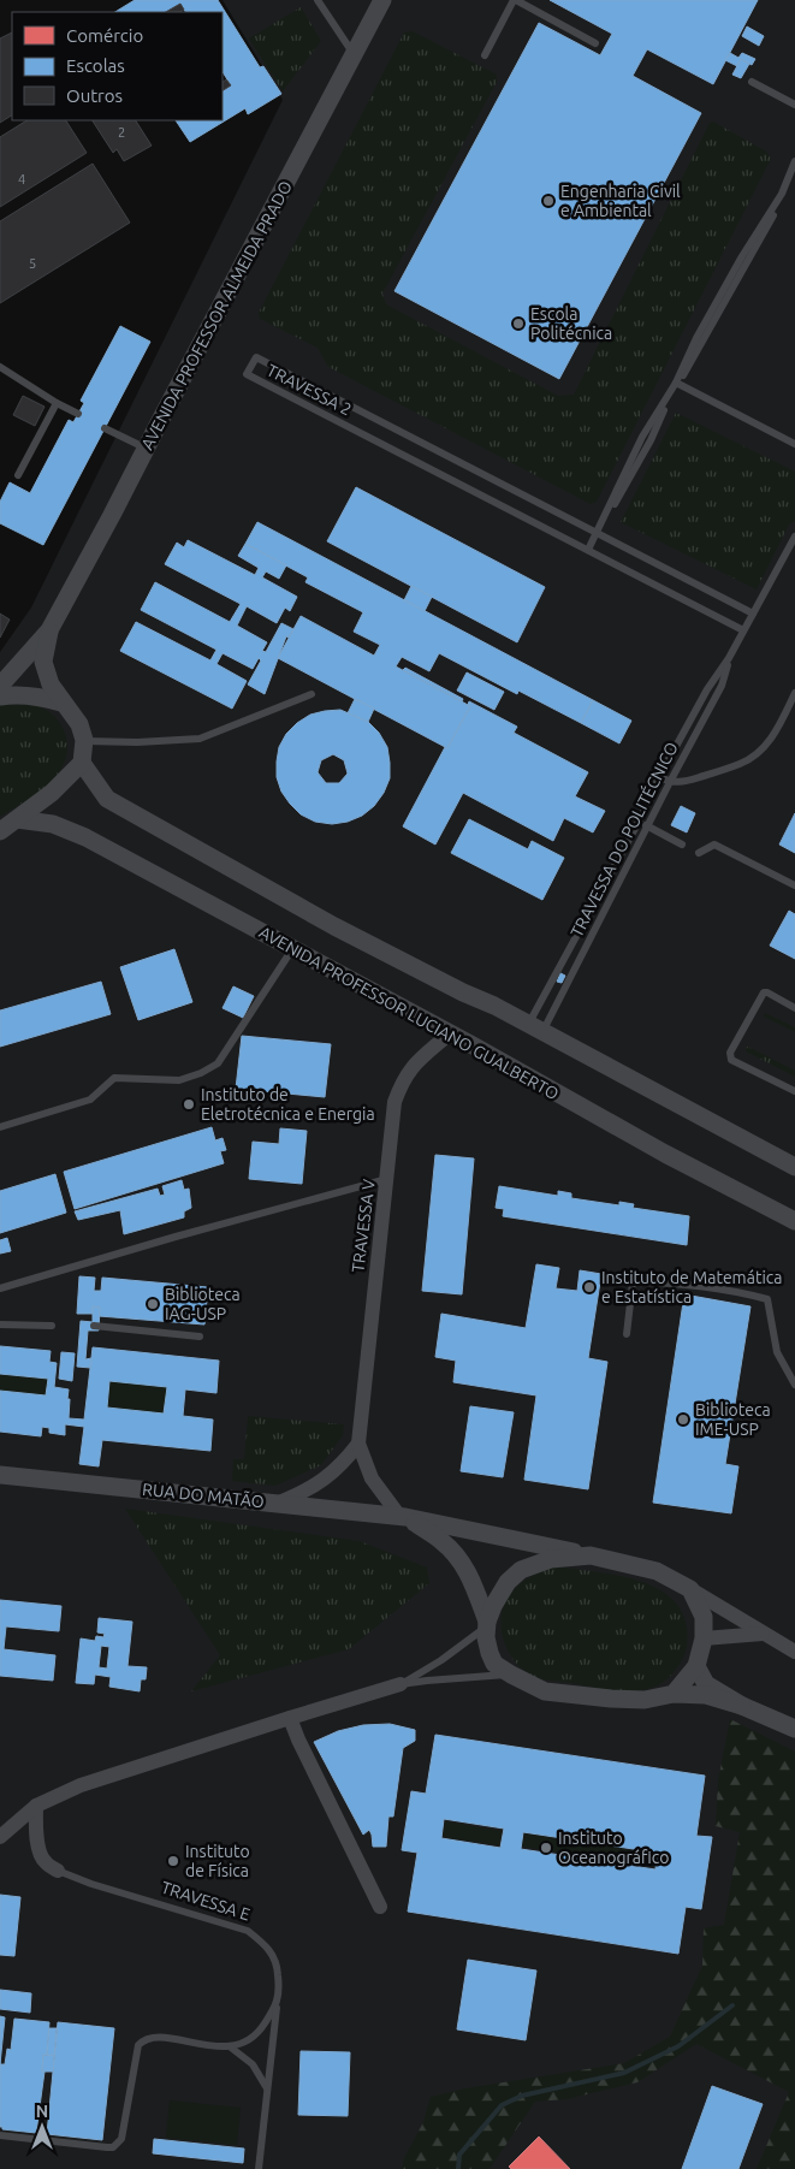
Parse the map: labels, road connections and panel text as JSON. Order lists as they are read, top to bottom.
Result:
{
  "streets": {
    "street": [
      "AVENIDA PROFESSOR ALMEIDA PRADO",
      "AVENIDA PROFESSOR LUCIANO GUALBERTO",
      "TRAVESSA V",
      "RUA DO MATÃO",
      "TRAVESSA E"
    ],
    "lane": ["TRAVESSA 2", "TRAVESSA DO POLITÉCNICO"]
  },
  "crossings": [
    ["TRAVESSA 2", "TRAVESSA DO POLITÉCNICO"],
    ["AVENIDA PROFESSOR LUCIANO GUALBERTO", "TRAVESSA V"],
    ["TRAVESSA V", "RUA DO MATÃO"]
  ],
  "places": [
    "Engenharia Civil e Ambiental",
    "Escola Politécnica",
    "Instituto de Eletrotécnica e Energia",
    "Instituto de Matemática e Estatística",
    "Biblioteca IAG-USP",
    "Biblioteca IME-USP",
    "Instituto Oceanográfico",
    "Instituto de Física"
  ],
  "house_numbers": ["2", "4", "5"],
  "legend": ["Comércio", "Escolas", "Outros"],
  "north": "top"
}
